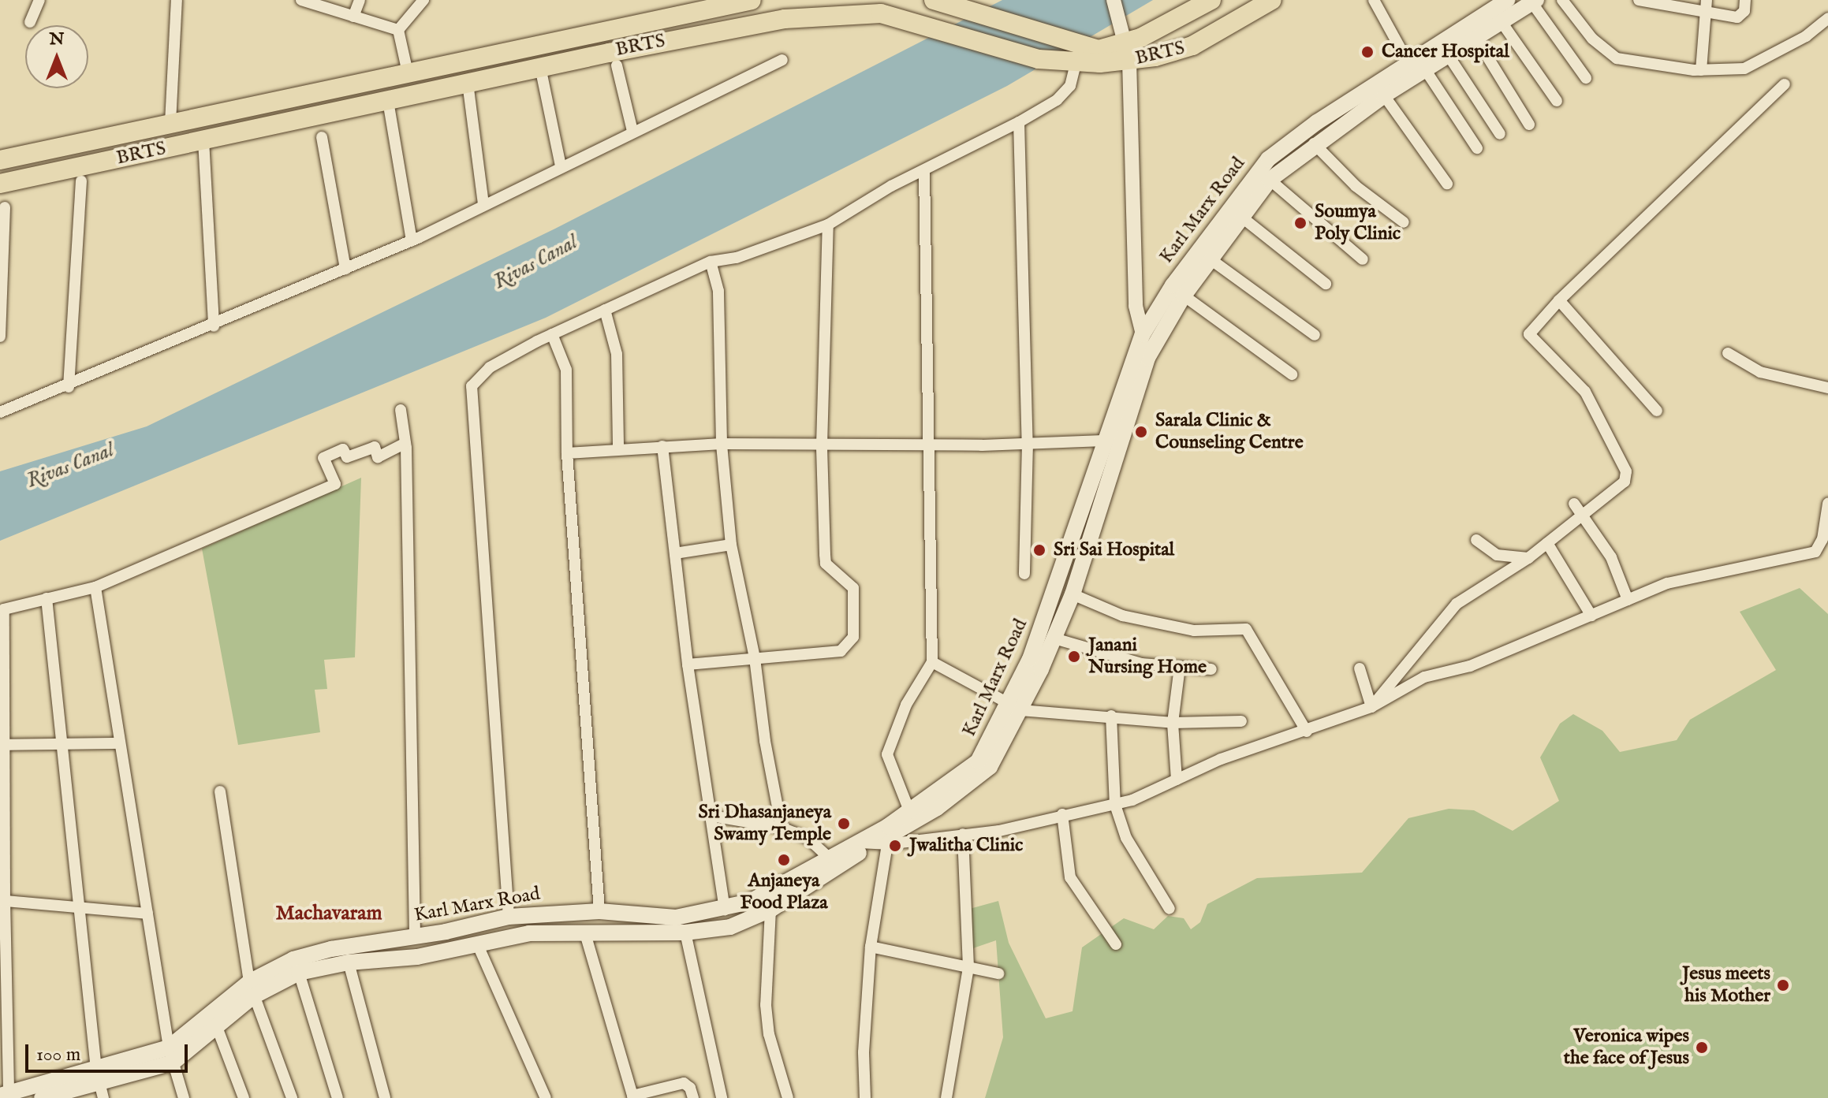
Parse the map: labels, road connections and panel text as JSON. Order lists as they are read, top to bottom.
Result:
{
  "streets": {
    "main road": ["BRTS", "Karl Marx Road"]
  },
  "districts": ["Machavaram"],
  "water": ["Rivas Canal"],
  "places": [
    "Cancer Hospital",
    "Soumya Poly Clinic",
    "Sarala Clinic & Counseling Centre",
    "Sri Sai Hospital",
    "Janani Nursing Home",
    "Sri Dhasanjaneya Swamy Temple",
    "Jwalitha Clinic",
    "Anjaneya Food Plaza",
    "Jesus meets his Mother",
    "Veronica wipes the face of Jesus"
  ],
  "scale_bar": "100 m",
  "north": "top"
}
